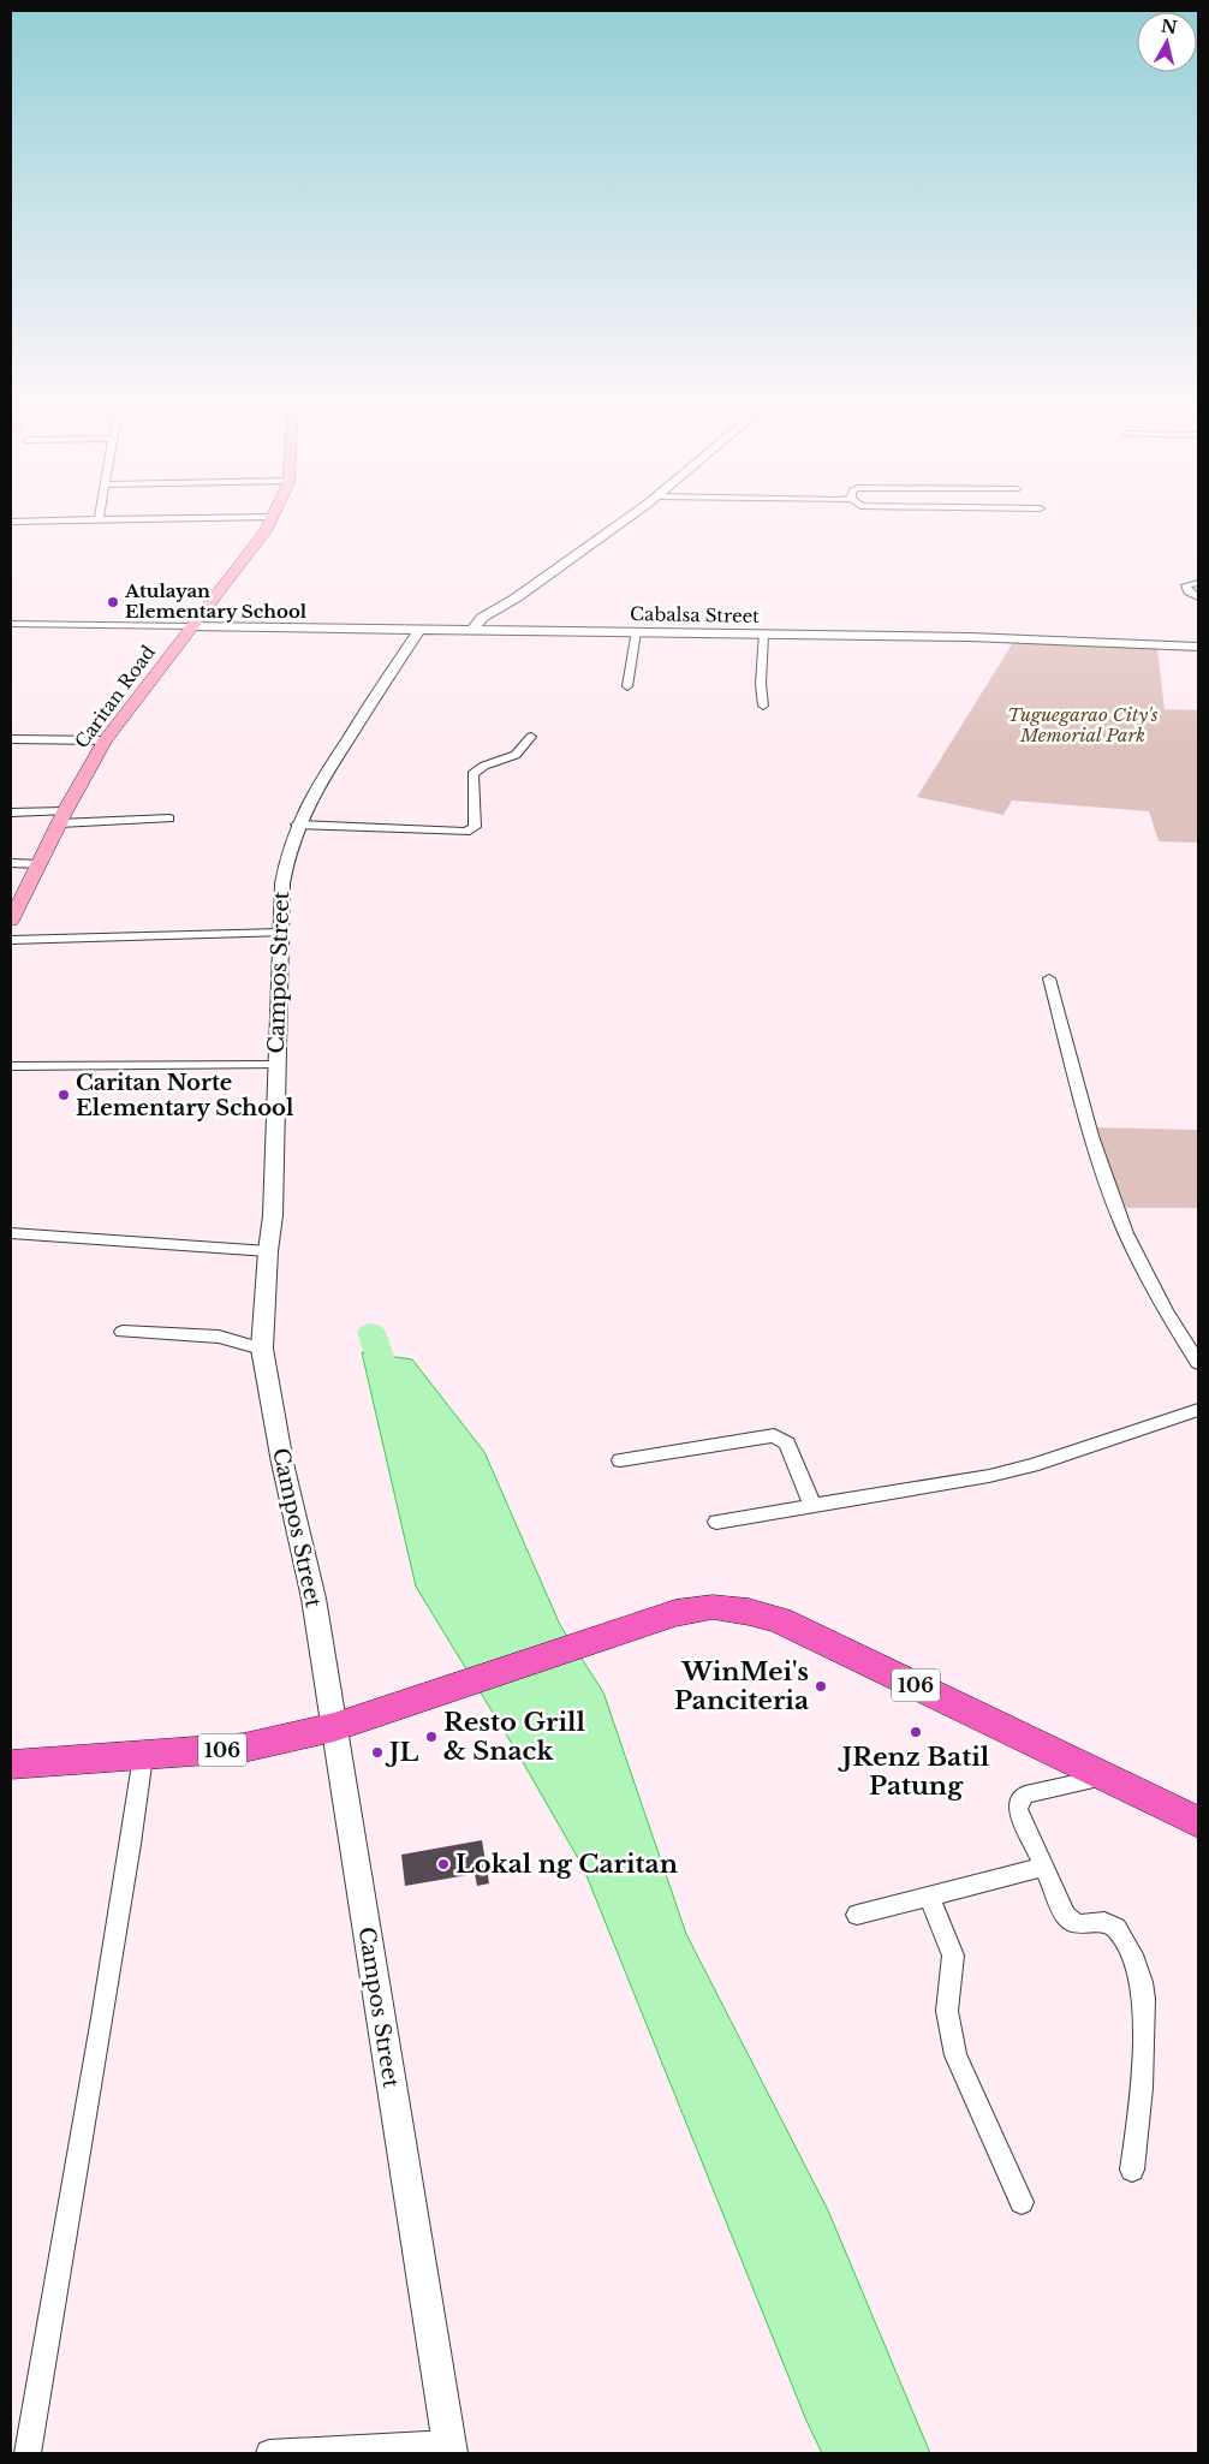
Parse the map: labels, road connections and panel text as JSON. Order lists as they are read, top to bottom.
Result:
{
  "streets": {
    "highway": ["106"],
    "main road": ["Caritan Road"],
    "street": ["Cabalsa Street", "Campos Street"]
  },
  "crossings": [
    ["Cabalsa Street", "Caritan Road"],
    ["Cabalsa Street", "Campos Street"],
    ["Campos Street", "106"]
  ],
  "parks": ["Tuguegarao City's Memorial Park"],
  "places": [
    "Atulayan Elementary School",
    "Caritan Norte Elementary School",
    "WinMei's Panciteria",
    "JRenz Batil Patung",
    "Resto Grill & Snack",
    "JL",
    "Lokal ng Caritan"
  ],
  "north": "top"
}
